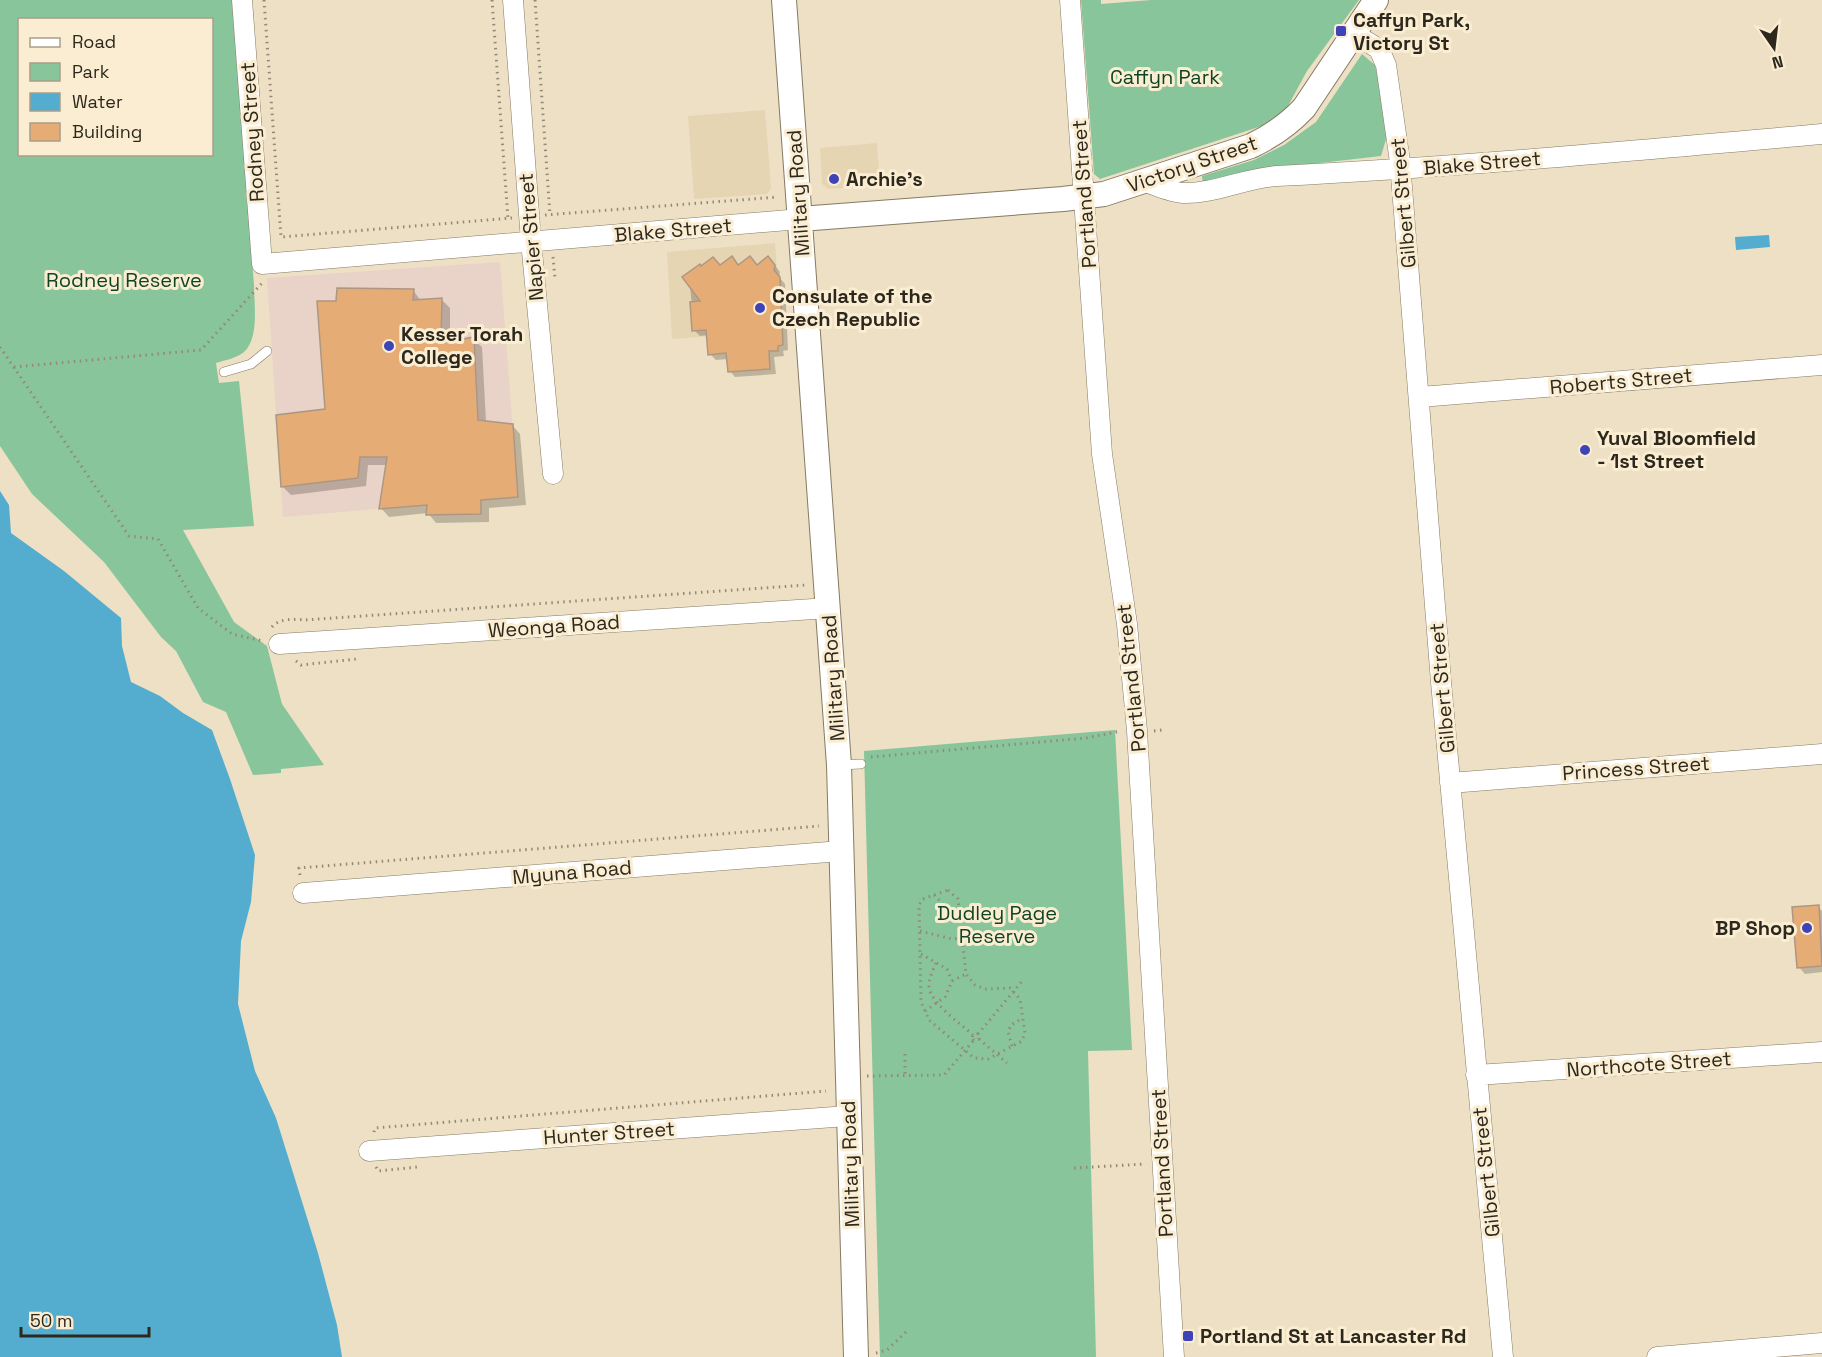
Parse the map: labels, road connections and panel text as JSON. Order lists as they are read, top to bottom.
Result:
{
  "streets": {
    "street": [
      "Rodney Street",
      "Blake Street",
      "Victory Street",
      "Military Road",
      "Portland Street",
      "Gilbert Street",
      "Napier Street",
      "Roberts Street",
      "Weonga Road",
      "Princess Street",
      "Myuna Road",
      "Northcote Street",
      "Hunter Street"
    ]
  },
  "crossings": [
    ["Rodney Street", "Blake Street"],
    ["Blake Street", "Victory Street"],
    ["Blake Street", "Military Road"],
    ["Blake Street", "Portland Street"],
    ["Blake Street", "Gilbert Street"],
    ["Blake Street", "Napier Street"],
    ["Victory Street", "Portland Street"],
    ["Victory Street", "Gilbert Street"],
    ["Military Road", "Weonga Road"],
    ["Military Road", "Myuna Road"],
    ["Military Road", "Hunter Street"],
    ["Gilbert Street", "Roberts Street"],
    ["Gilbert Street", "Princess Street"],
    ["Gilbert Street", "Northcote Street"]
  ],
  "parks": ["Caffyn Park", "Rodney Reserve", "Dudley Page Reserve"],
  "places": {
    "transit": ["Caffyn Park, Victory St", "Portland St at Lancaster Rd"],
    "other": [
      "Archie's",
      "Consulate of the Czech Republic",
      "Kesser Torah College",
      "Yuval Bloomfield - 1st Street",
      "BP Shop"
    ]
  },
  "legend": [
    "Road",
    "Park",
    "Water",
    "Building"
  ],
  "scale_bar": "50 m",
  "north": "bottom"
}
